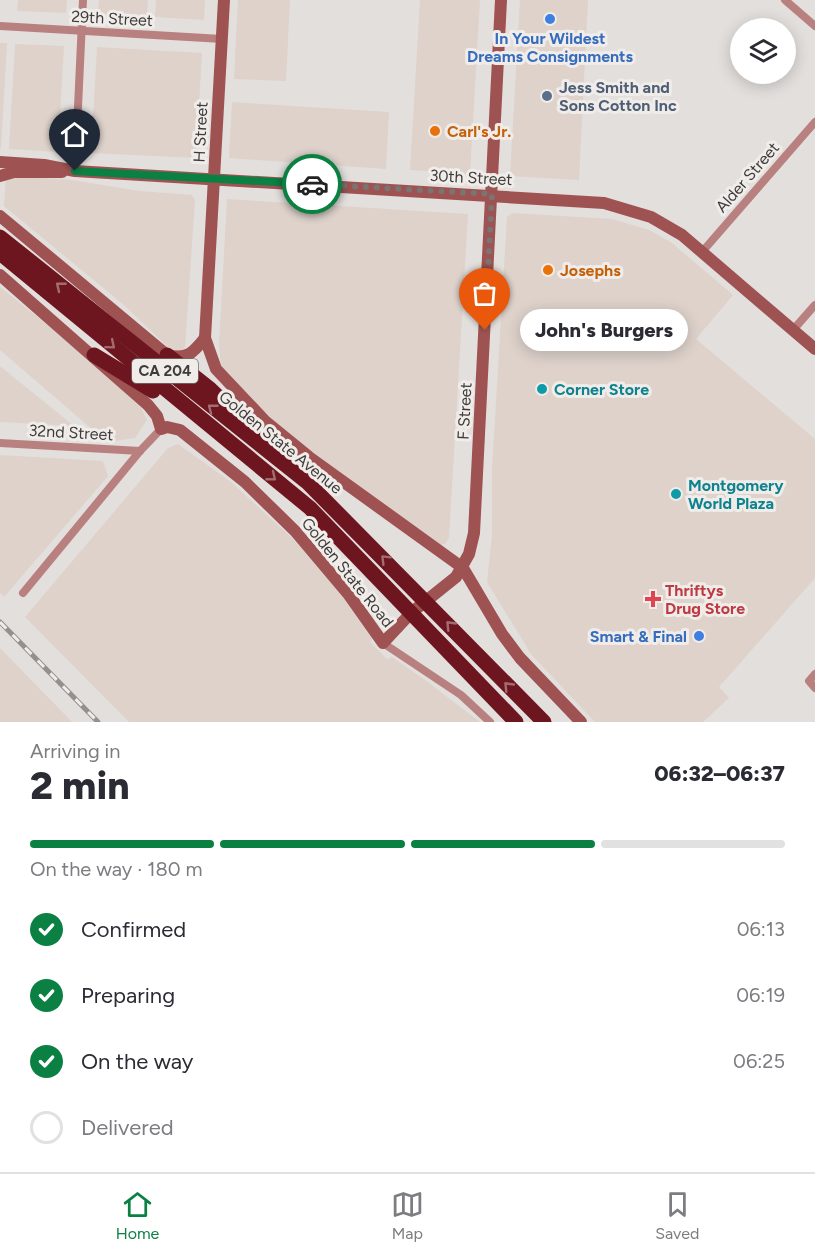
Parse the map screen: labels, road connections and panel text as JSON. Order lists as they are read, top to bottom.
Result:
{
  "streets": {
    "highway": ["CA 204", "Golden State Avenue"],
    "street": [
      "29th Street",
      "H Street",
      "30th Street",
      "Alder Street",
      "F Street",
      "32nd Street",
      "Golden State Road"
    ]
  },
  "crossings": [
    ["29th Street", "H Street"],
    ["H Street", "30th Street"],
    ["30th Street", "Alder Street"],
    ["30th Street", "F Street"],
    ["F Street", "Golden State Avenue"],
    ["F Street", "Golden State Road"]
  ],
  "places": {
    "other": [
      "In Your Wildest Dreams Consignments",
      "Jess Smith and Sons Cotton Inc",
      "Carl's Jr.",
      "Josephs",
      "John's Burgers",
      "Corner Store",
      "Montgomery World Plaza",
      "Smart & Final"
    ],
    "health": ["Thriftys Drug Store"]
  },
  "page": {
    "bubble": "John's Burgers",
    "heading": ["2 min", "Arriving in", "06:32–06:37"],
    "bar": "On the way · 180 m",
    "list": [
      ["Confirmed", "06:13"],
      ["Preparing", "06:19"],
      ["On the way", "06:25"],
      "Delivered"
    ],
    "tabs": ["Home", "Map", "Saved"]
  }
}
